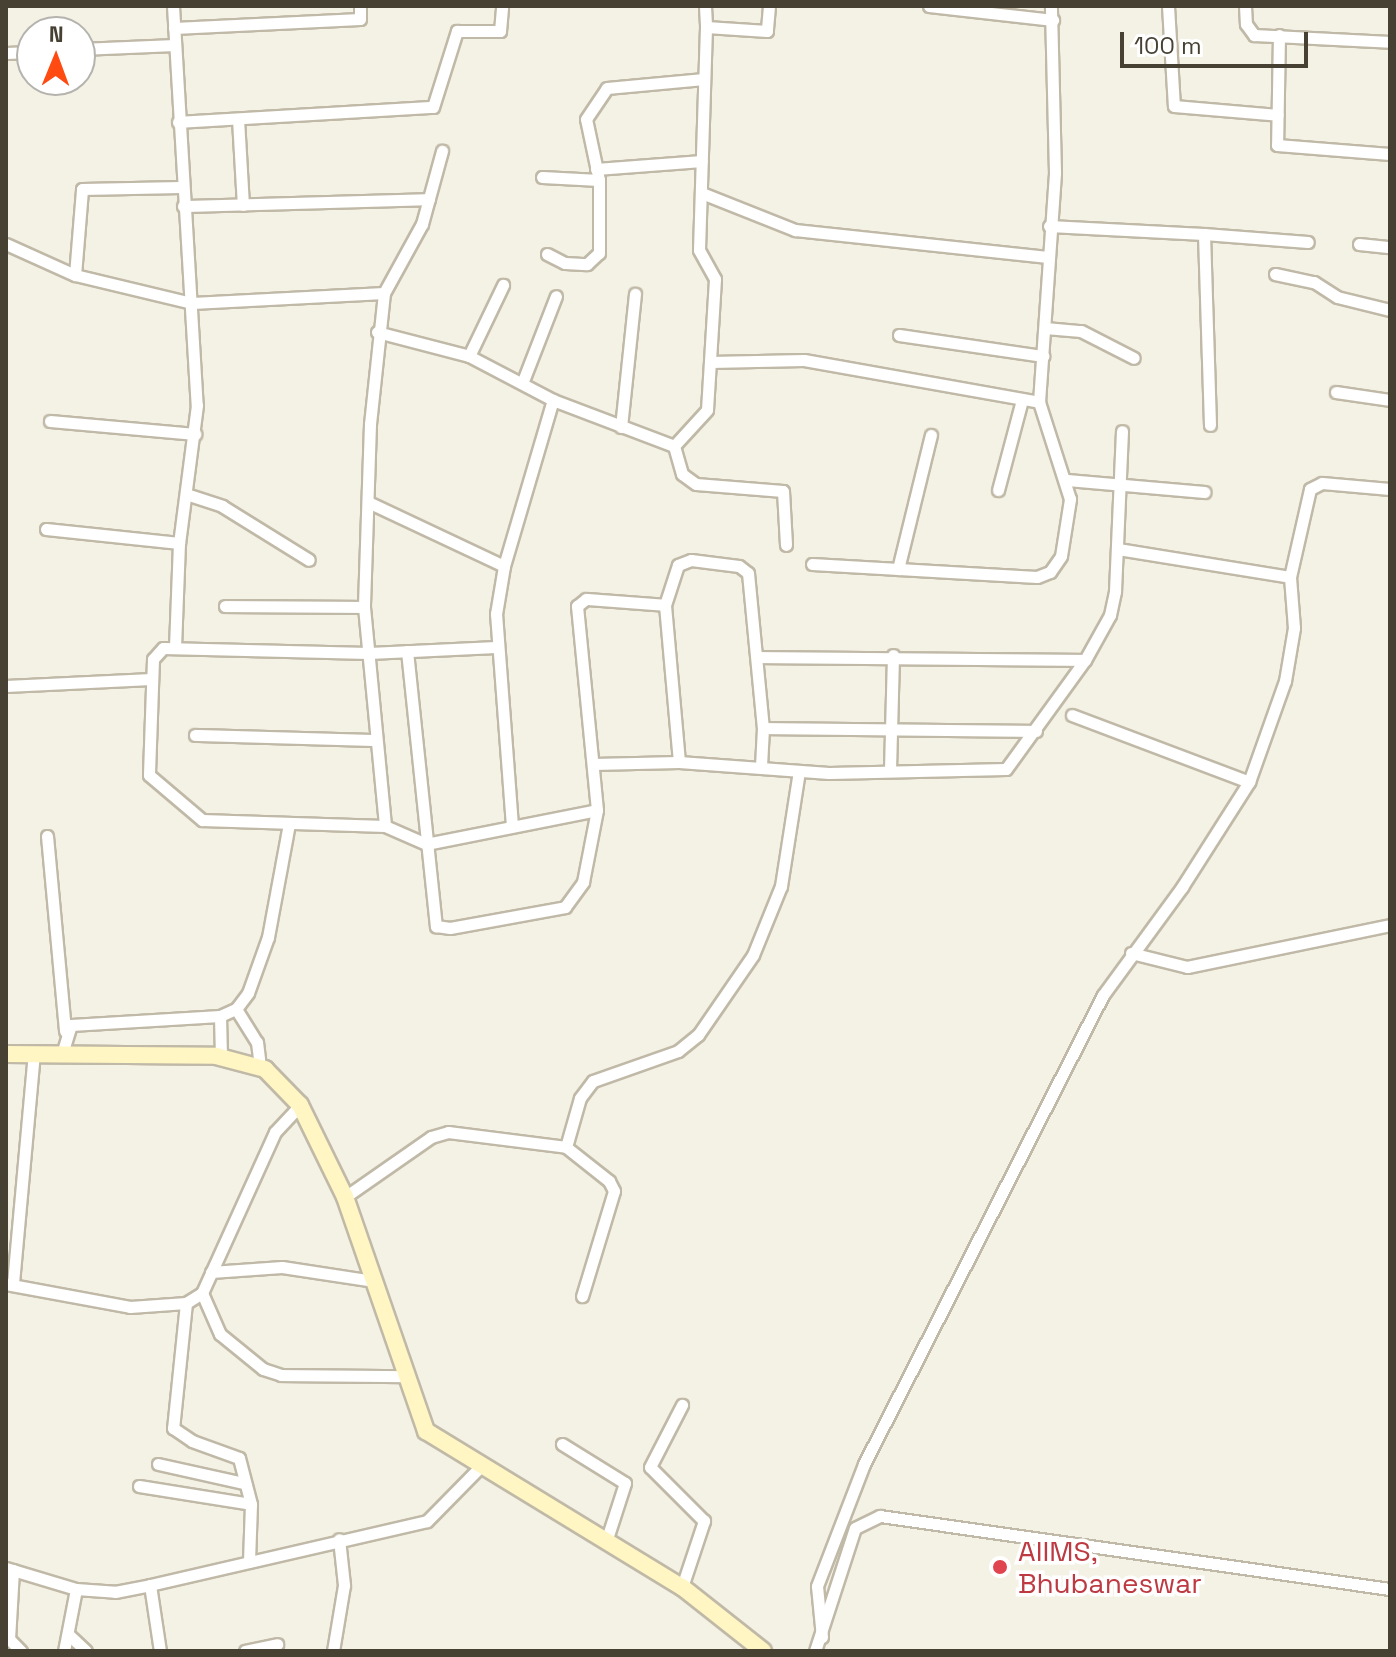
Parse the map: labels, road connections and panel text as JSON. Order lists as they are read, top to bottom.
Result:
{
  "places": ["AIIMS, Bhubaneswar"],
  "scale_bar": "100 m",
  "north": "top"
}
